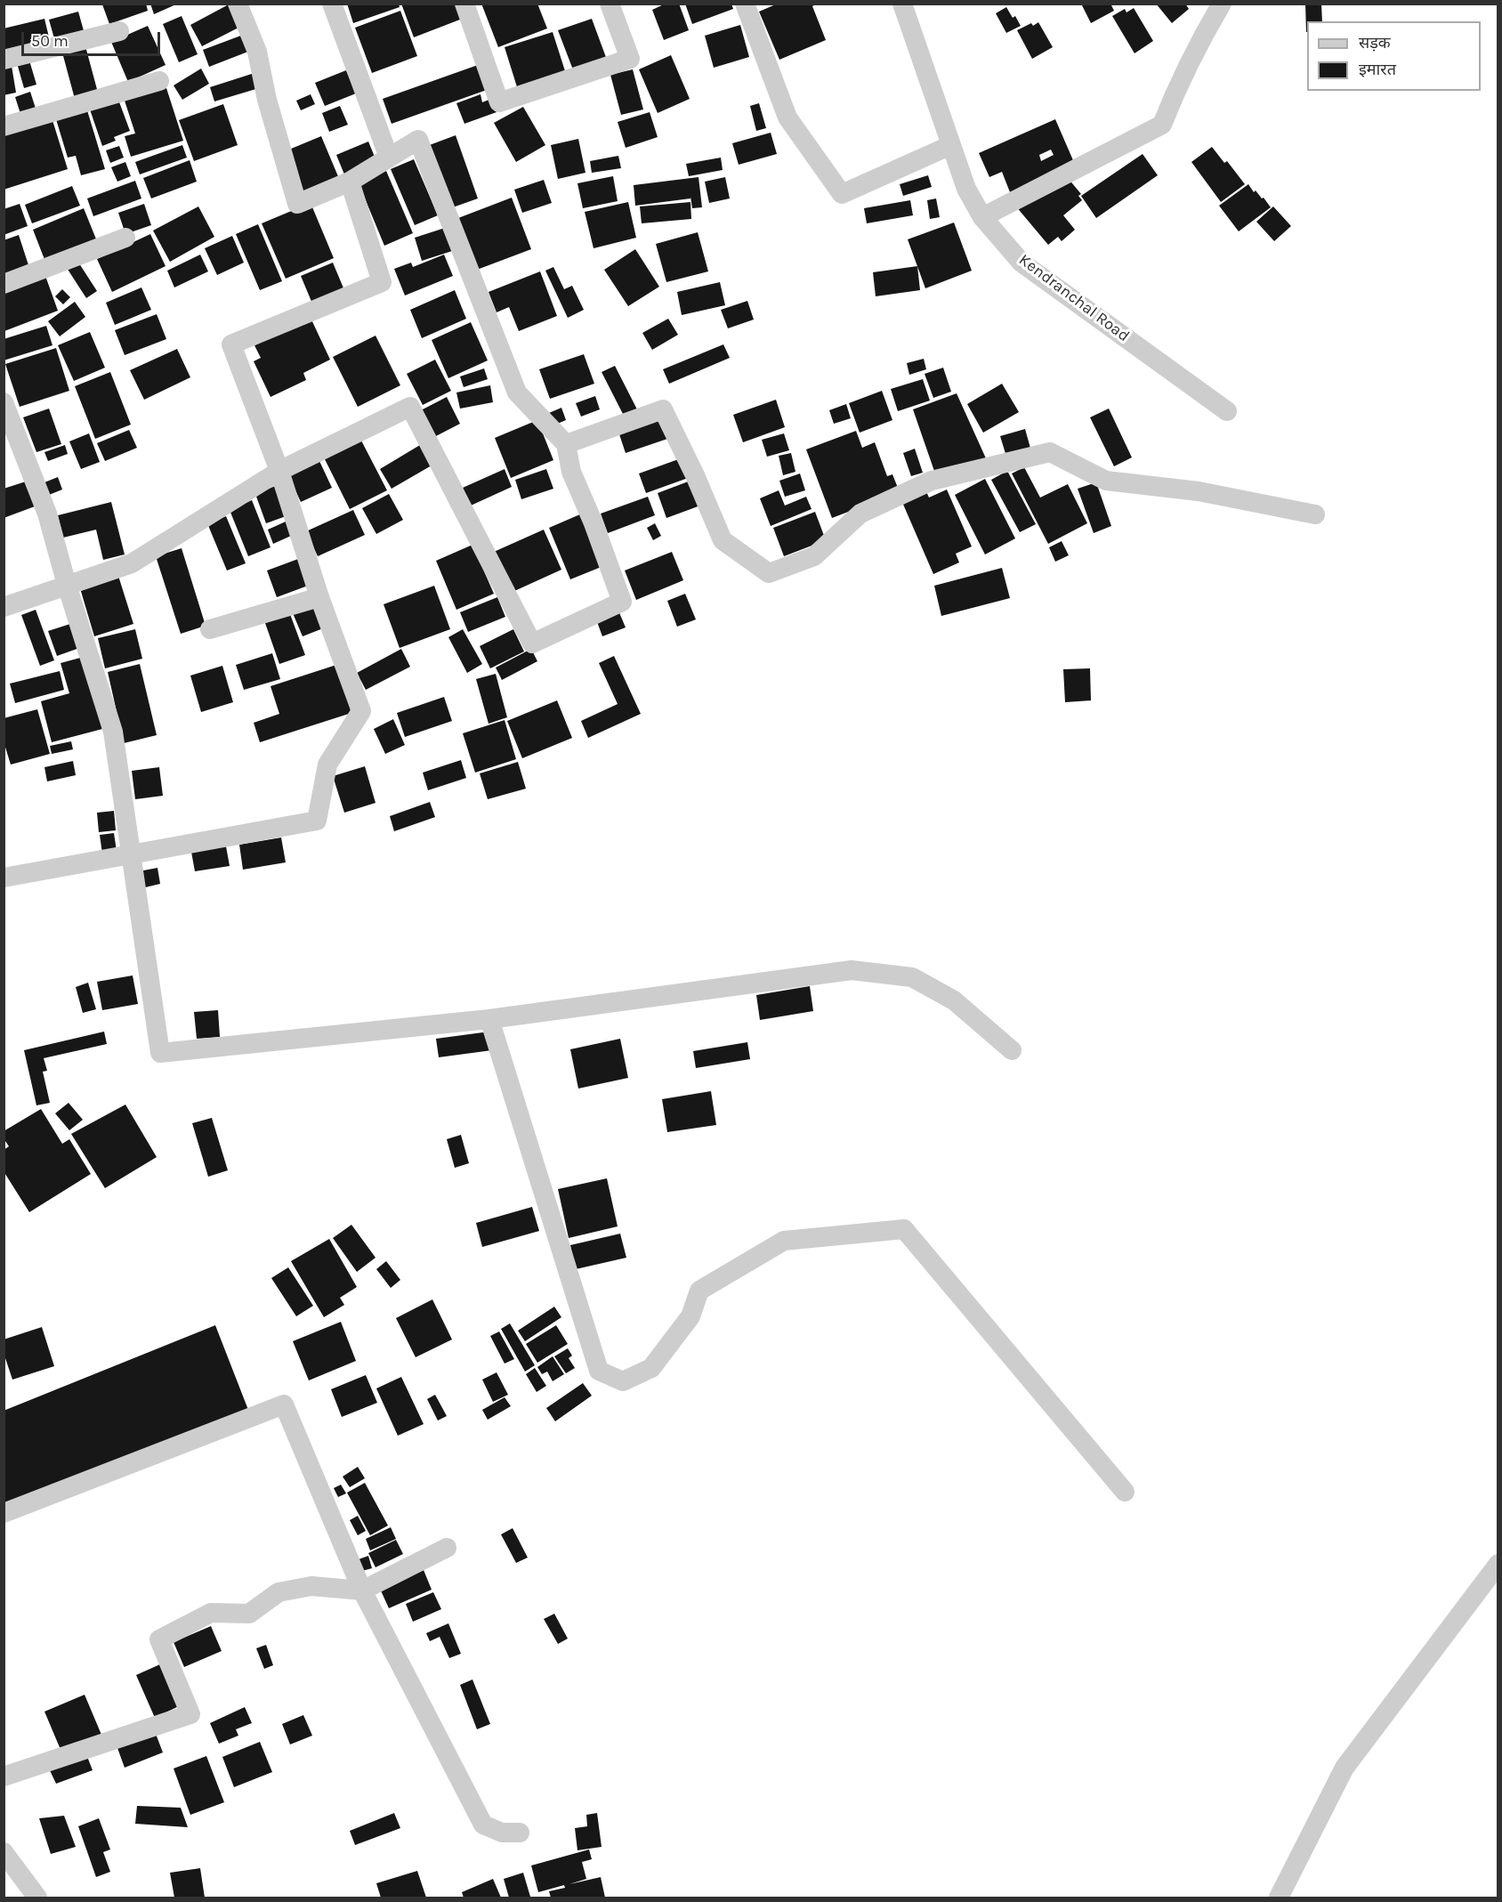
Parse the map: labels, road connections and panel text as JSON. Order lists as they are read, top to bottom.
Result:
{
  "streets": {
    "street": ["Kendranchal Road"]
  },
  "legend": ["सड़क", "इमारत"],
  "scale_bar": "50 m"
}
